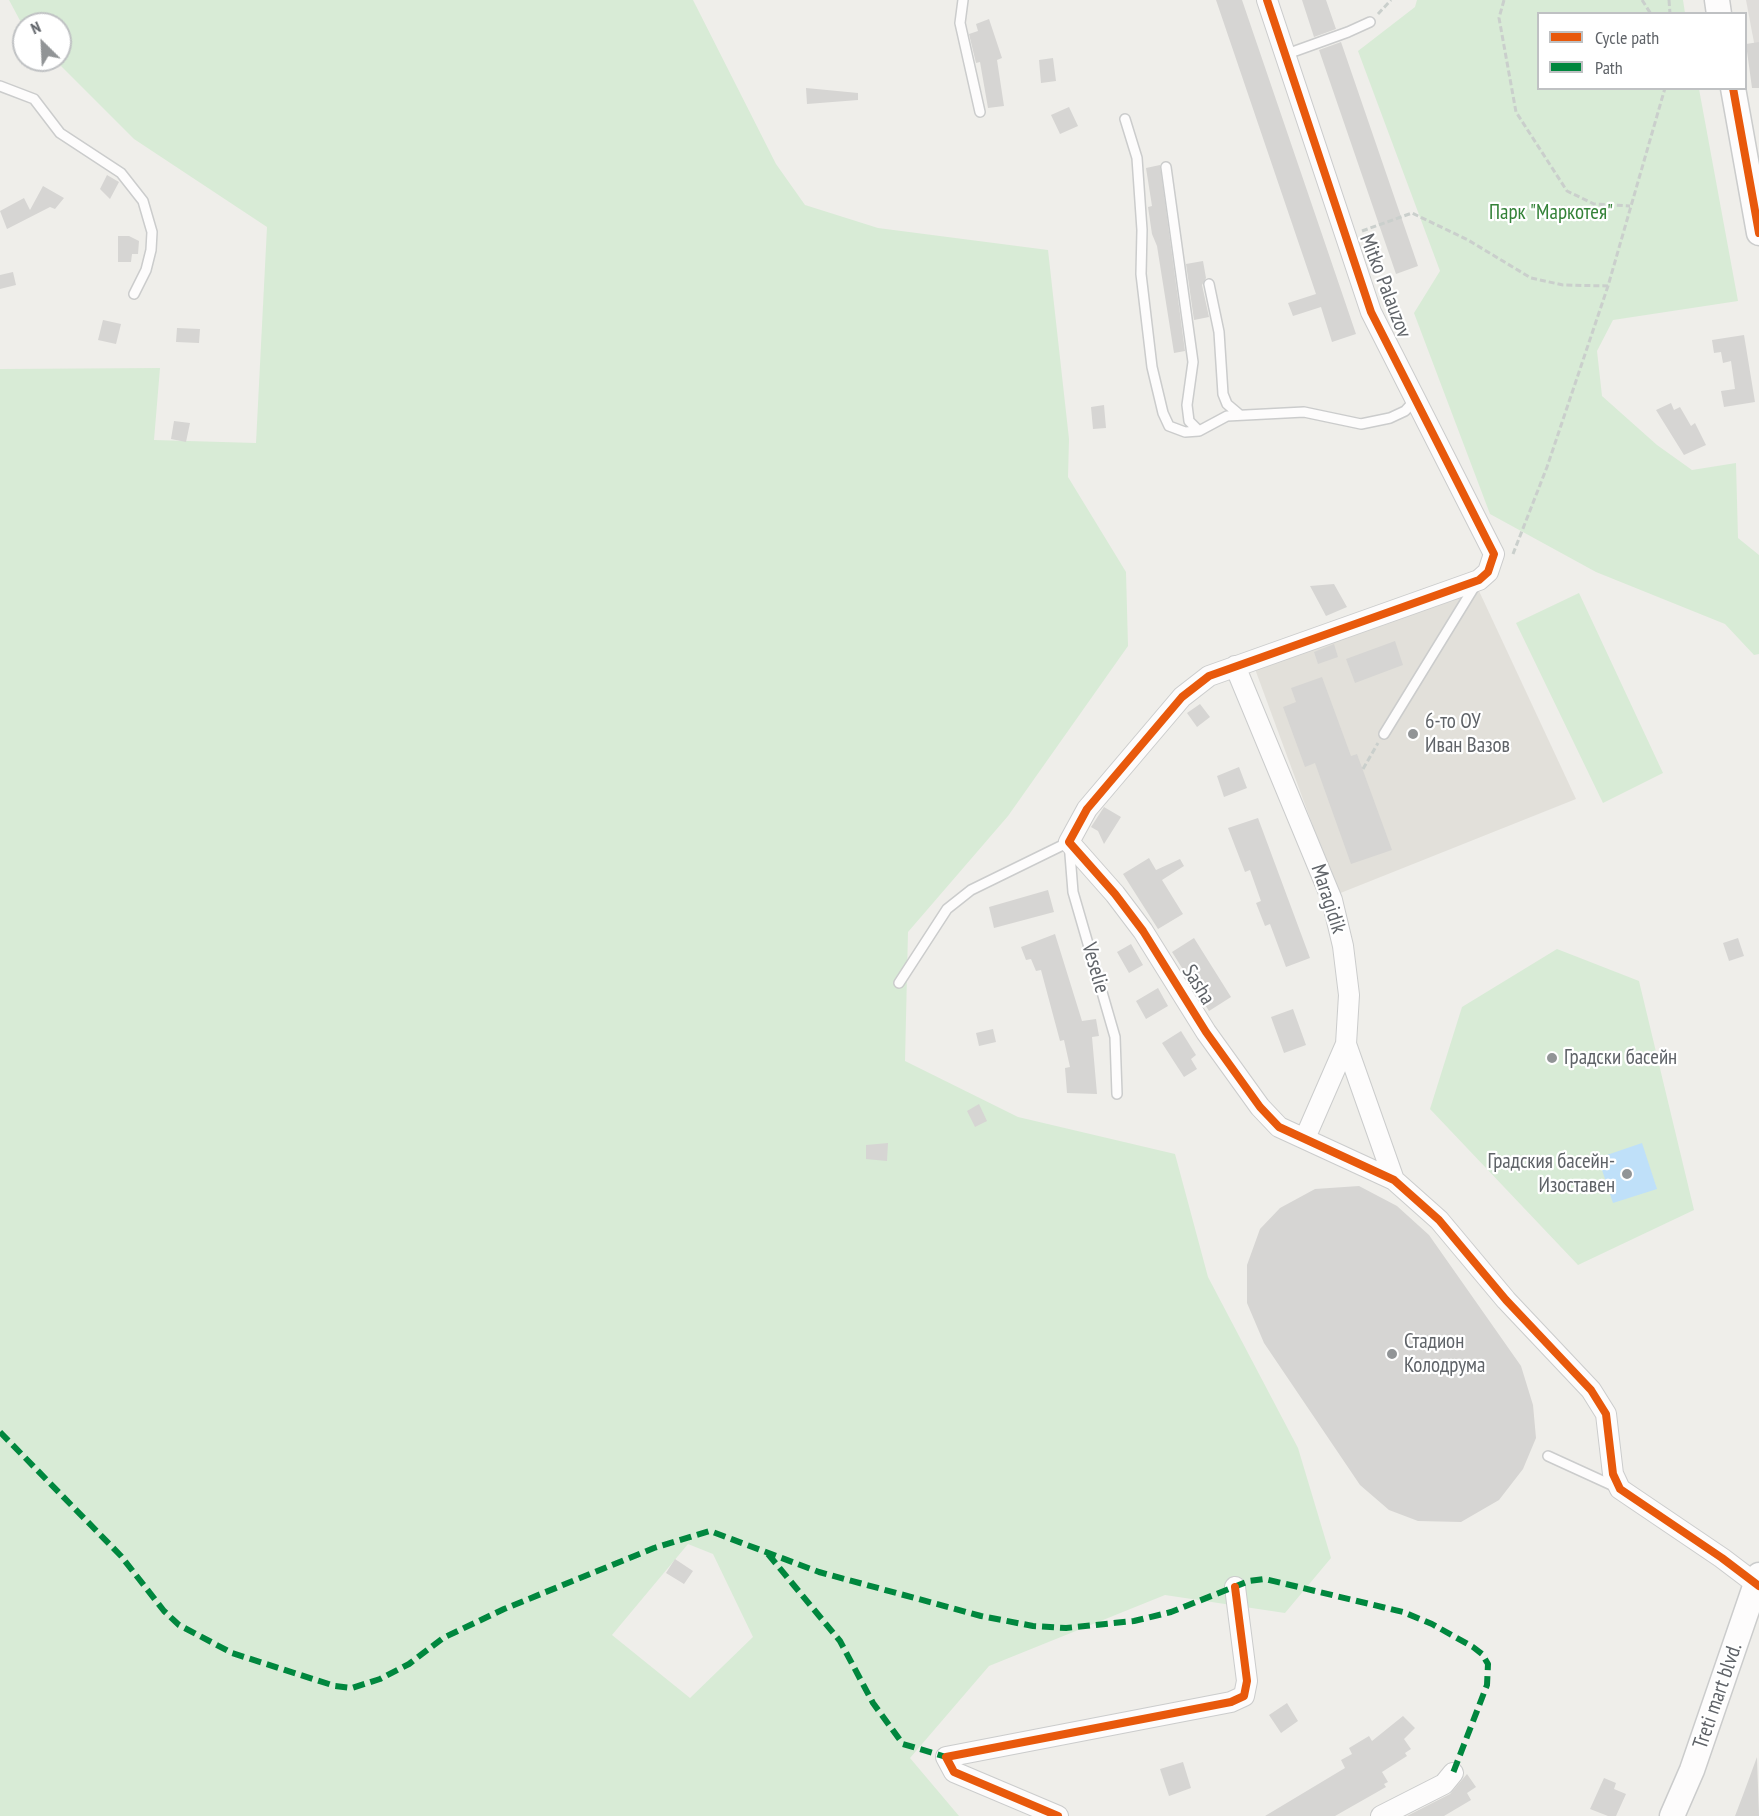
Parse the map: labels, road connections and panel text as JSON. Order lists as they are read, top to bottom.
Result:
{
  "streets": {
    "street": [
      "Mitko Palauzov",
      "Maragidik",
      "Sasha",
      "Treti mart blvd."
    ],
    "lane": ["Veselie"]
  },
  "crossings": [
    ["Maragidik", "Sasha"],
    ["Veselie", "Sasha"]
  ],
  "parks": ["Парк \"Маркотея\""],
  "places": [
    "6-то ОУ Иван Вазов",
    "Градски басейн",
    "Градския басейн- Изоставен",
    "Стадион Колодрума"
  ],
  "legend": ["Cycle path", "Path"],
  "north": "top left"
}
